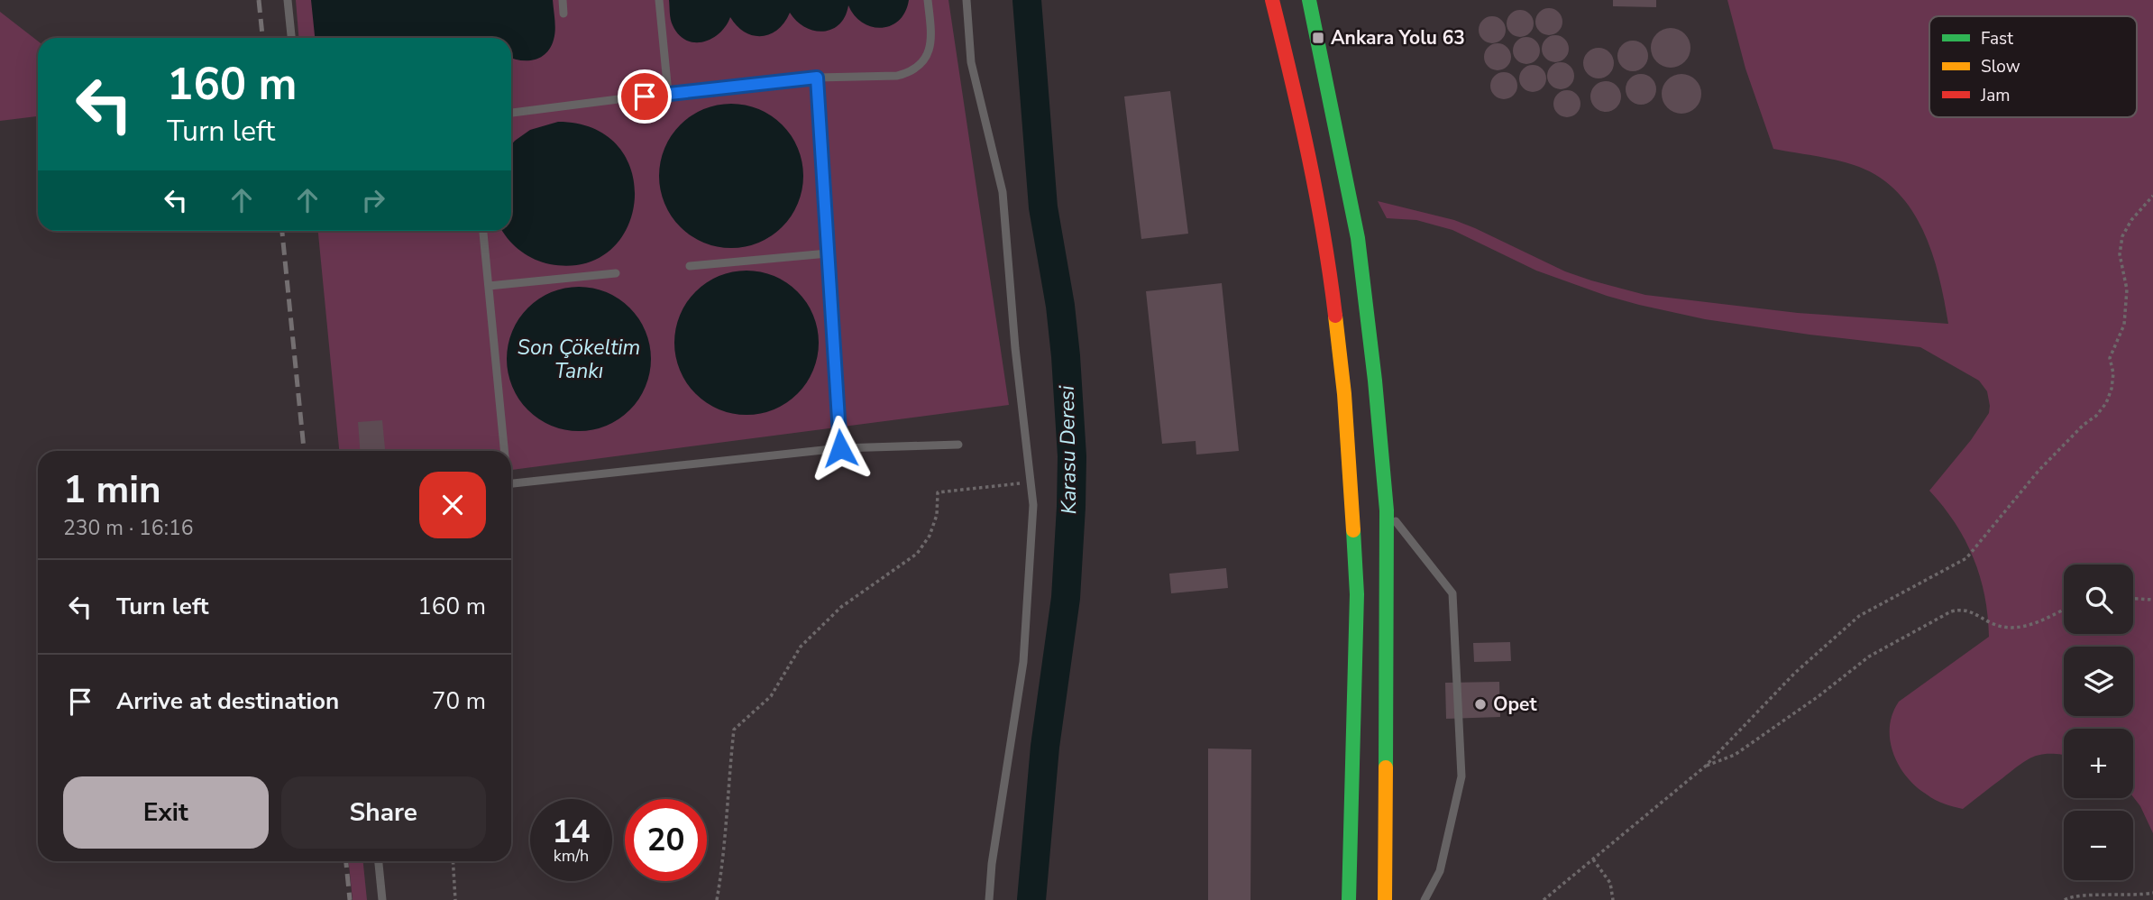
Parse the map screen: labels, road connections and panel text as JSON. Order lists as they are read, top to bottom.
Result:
{
  "water": ["Son Çökeltim Tankı", "Karasu Deresi"],
  "places": {
    "transit": ["Ankara Yolu 63"],
    "other": ["Opet"]
  },
  "legend": ["Fast", "Slow", "Jam"],
  "page": {
    "turn": ["160 m", "Turn left"],
    "heading": ["1 min", "230 m · 16:16"],
    "list": [
      {
        "name": "Turn left",
        "value": "160 m"
      },
      {
        "name": "Arrive at destination",
        "value": "70 m"
      }
    ],
    "map_buttons": ["+", "−"],
    "buttons": ["Exit", "Share"],
    "speed": "14 km/h",
    "limit": "20"
  }
}
